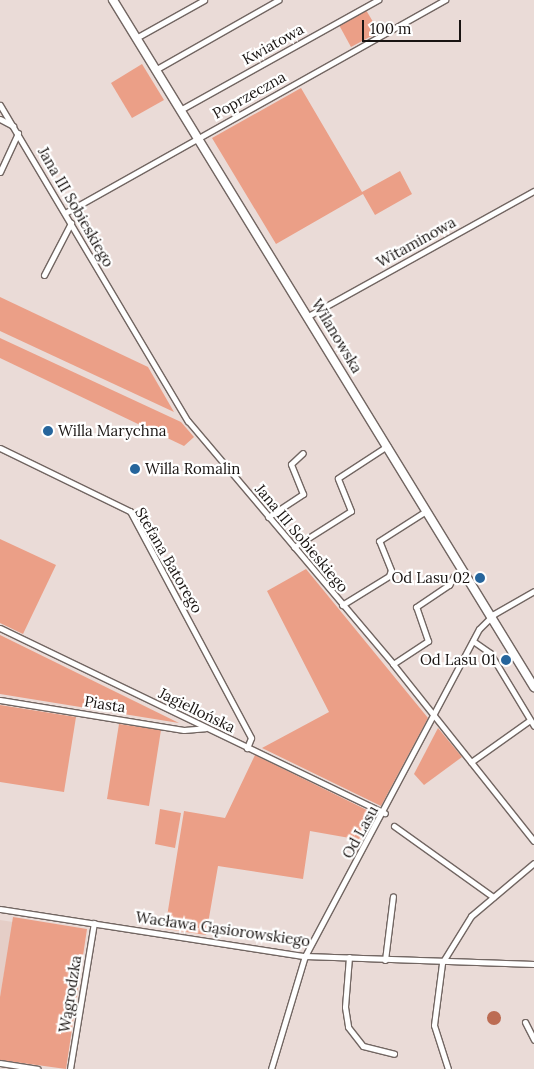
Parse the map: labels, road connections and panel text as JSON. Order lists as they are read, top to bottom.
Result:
{
  "streets": {
    "main road": ["Wilanowska"],
    "street": [
      "Kwiatowa",
      "Poprzeczna",
      "Jana III Sobieskiego",
      "Witaminowa",
      "Stefana Batorego",
      "Piasta",
      "Jagiellońska",
      "Od Lasu",
      "Wacława Gąsiorowskiego",
      "Wągrodzka"
    ]
  },
  "crossings": [
    ["Kwiatowa", "Wilanowska"],
    ["Poprzeczna", "Jana III Sobieskiego"],
    ["Poprzeczna", "Wilanowska"],
    ["Jana III Sobieskiego", "Od Lasu"],
    ["Witaminowa", "Wilanowska"],
    ["Wilanowska", "Od Lasu"],
    ["Stefana Batorego", "Jagiellońska"],
    ["Piasta", "Jagiellońska"],
    ["Jagiellońska", "Od Lasu"],
    ["Od Lasu", "Wacława Gąsiorowskiego"],
    ["Wacława Gąsiorowskiego", "Wągrodzka"]
  ],
  "places": [
    "Willa Marychna",
    "Willa Romalin",
    "Od Lasu 02",
    "Od Lasu 01"
  ],
  "scale_bar": "100 m"
}
